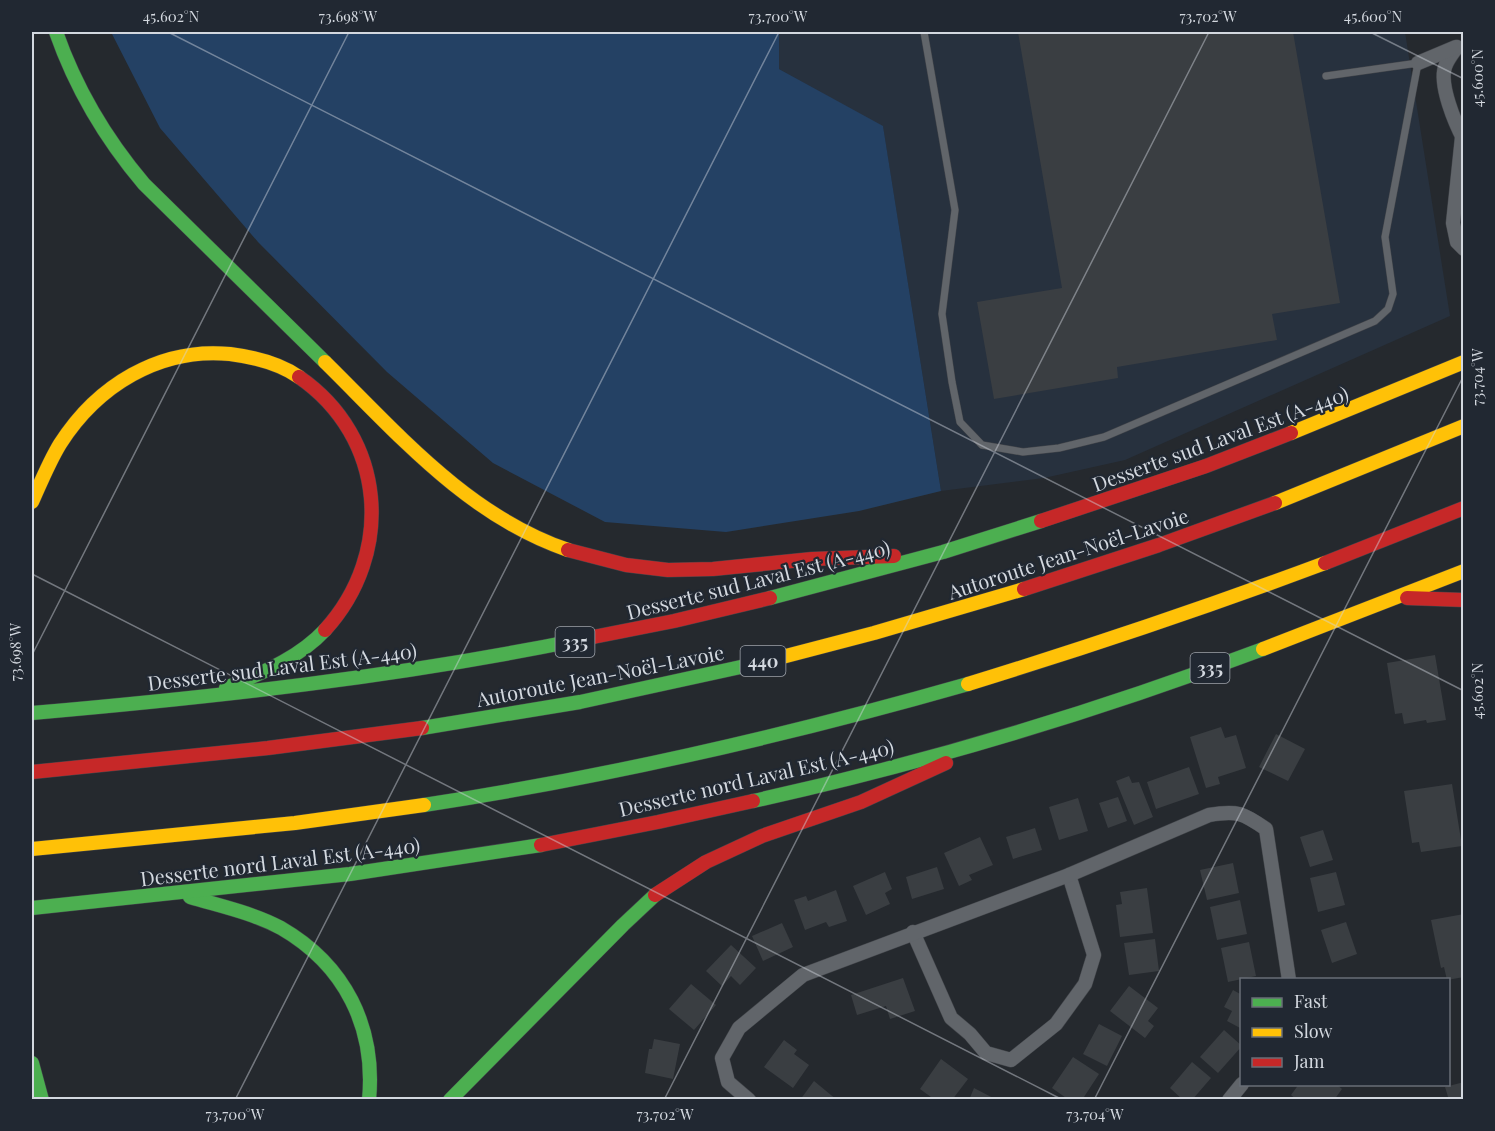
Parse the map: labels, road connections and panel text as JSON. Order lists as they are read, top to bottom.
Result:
{
  "streets": {
    "highway": [
      "Desserte sud Laval Est (A-440)",
      "Autoroute Jean-Noël-Lavoie",
      "335",
      "440",
      "Desserte nord Laval Est (A-440)"
    ]
  },
  "crossings": [
    ["335", "Desserte nord Laval Est (A-440)"]
  ],
  "legend": ["Fast", "Slow", "Jam"],
  "coordinates": [
    "45.602°N",
    "73.698°W",
    "73.700°W",
    "73.702°W",
    "45.600°N",
    "73.704°W"
  ]
}
